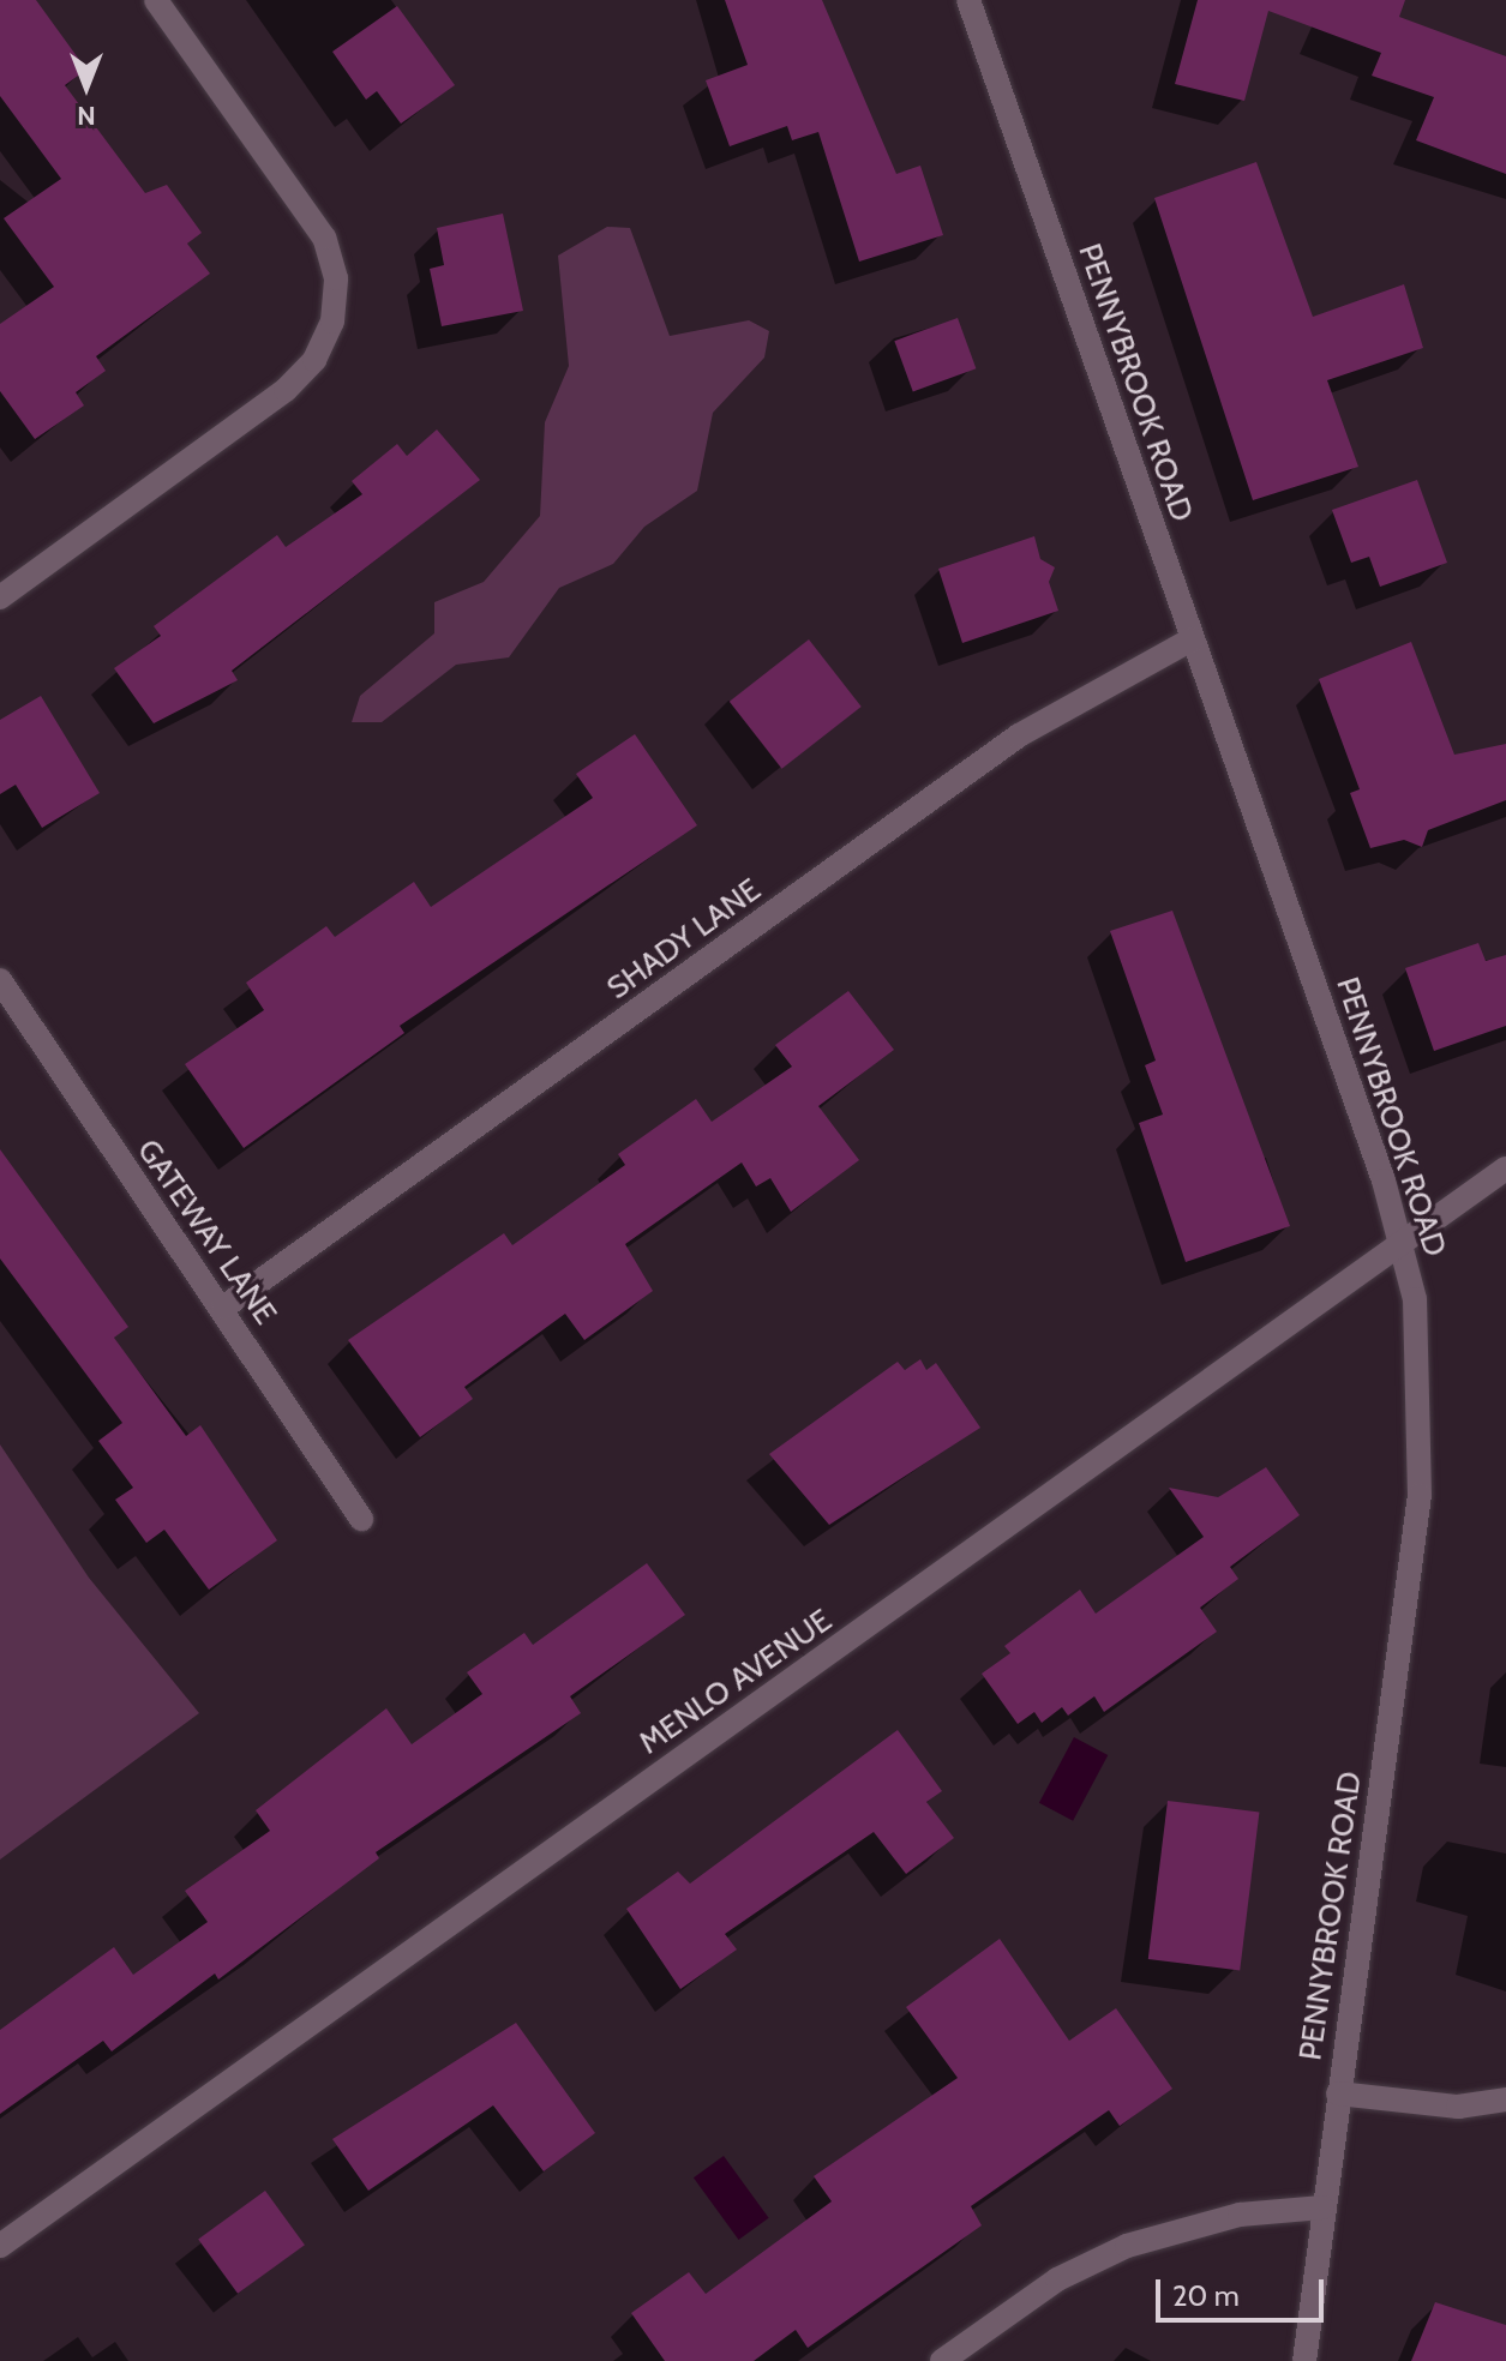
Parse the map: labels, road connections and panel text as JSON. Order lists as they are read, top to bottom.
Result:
{
  "streets": {
    "street": [
      "PENNYBROOK ROAD",
      "SHADY LANE",
      "GATEWAY LANE",
      "MENLO AVENUE"
    ]
  },
  "crossings": [
    ["PENNYBROOK ROAD", "SHADY LANE"],
    ["PENNYBROOK ROAD", "MENLO AVENUE"],
    ["SHADY LANE", "GATEWAY LANE"]
  ],
  "scale_bar": "20 m",
  "north": "bottom"
}
